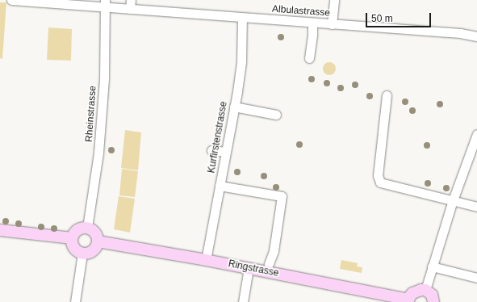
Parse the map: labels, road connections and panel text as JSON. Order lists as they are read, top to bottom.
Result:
{
  "streets": {
    "main road": ["Ringstrasse"],
    "street": ["Albulastrasse", "Rheinstrasse", "Kurfirstenstrasse"]
  },
  "crossings": [
    ["Albulastrasse", "Rheinstrasse"],
    ["Albulastrasse", "Kurfirstenstrasse"],
    ["Rheinstrasse", "Ringstrasse"],
    ["Kurfirstenstrasse", "Ringstrasse"]
  ],
  "scale_bar": "50 m"
}
